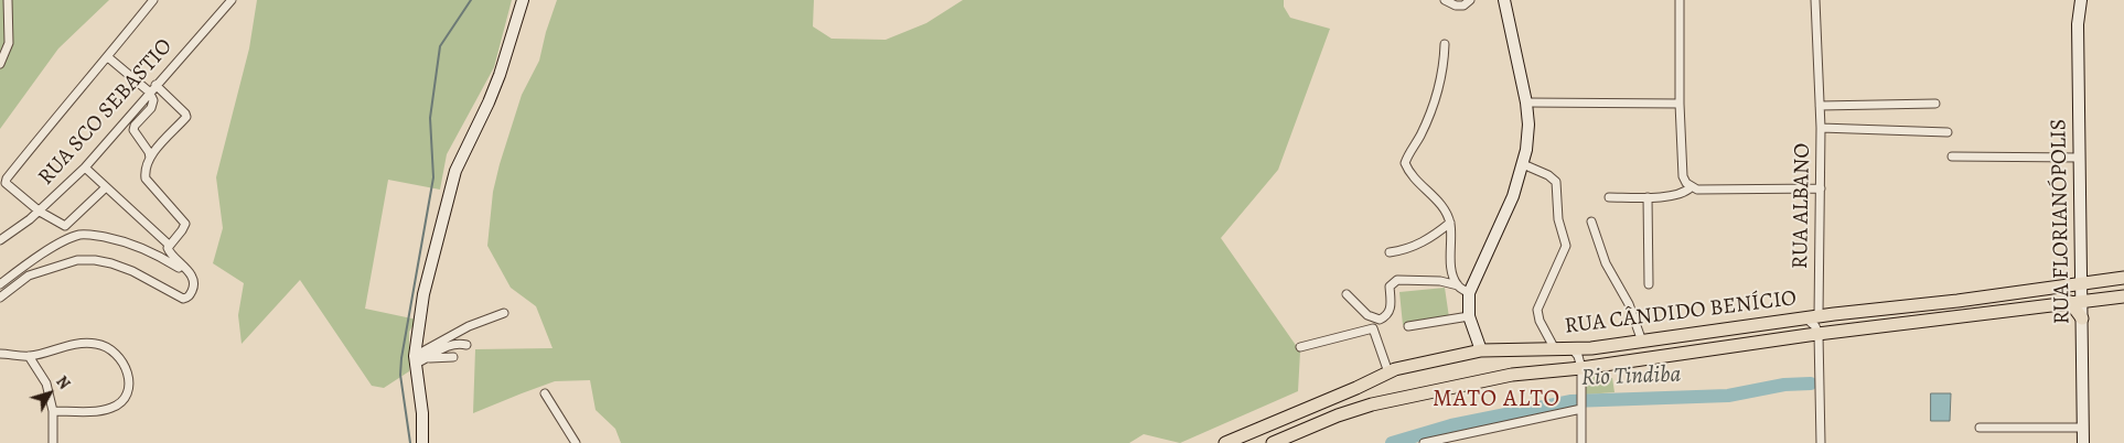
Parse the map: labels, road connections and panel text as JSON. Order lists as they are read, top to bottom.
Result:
{
  "streets": {
    "main road": ["RUA CÂNDIDO BENÍCIO"],
    "street": ["RUA SCO SEBASTIO", "RUA ALBANO", "RUA FLORIANÓPOLIS"]
  },
  "crossings": [
    ["RUA ALBANO", "RUA CÂNDIDO BENÍCIO"],
    ["RUA FLORIANÓPOLIS", "RUA CÂNDIDO BENÍCIO"]
  ],
  "districts": ["MATO ALTO"],
  "water": ["Rio Tindiba"],
  "north": "top right"
}
